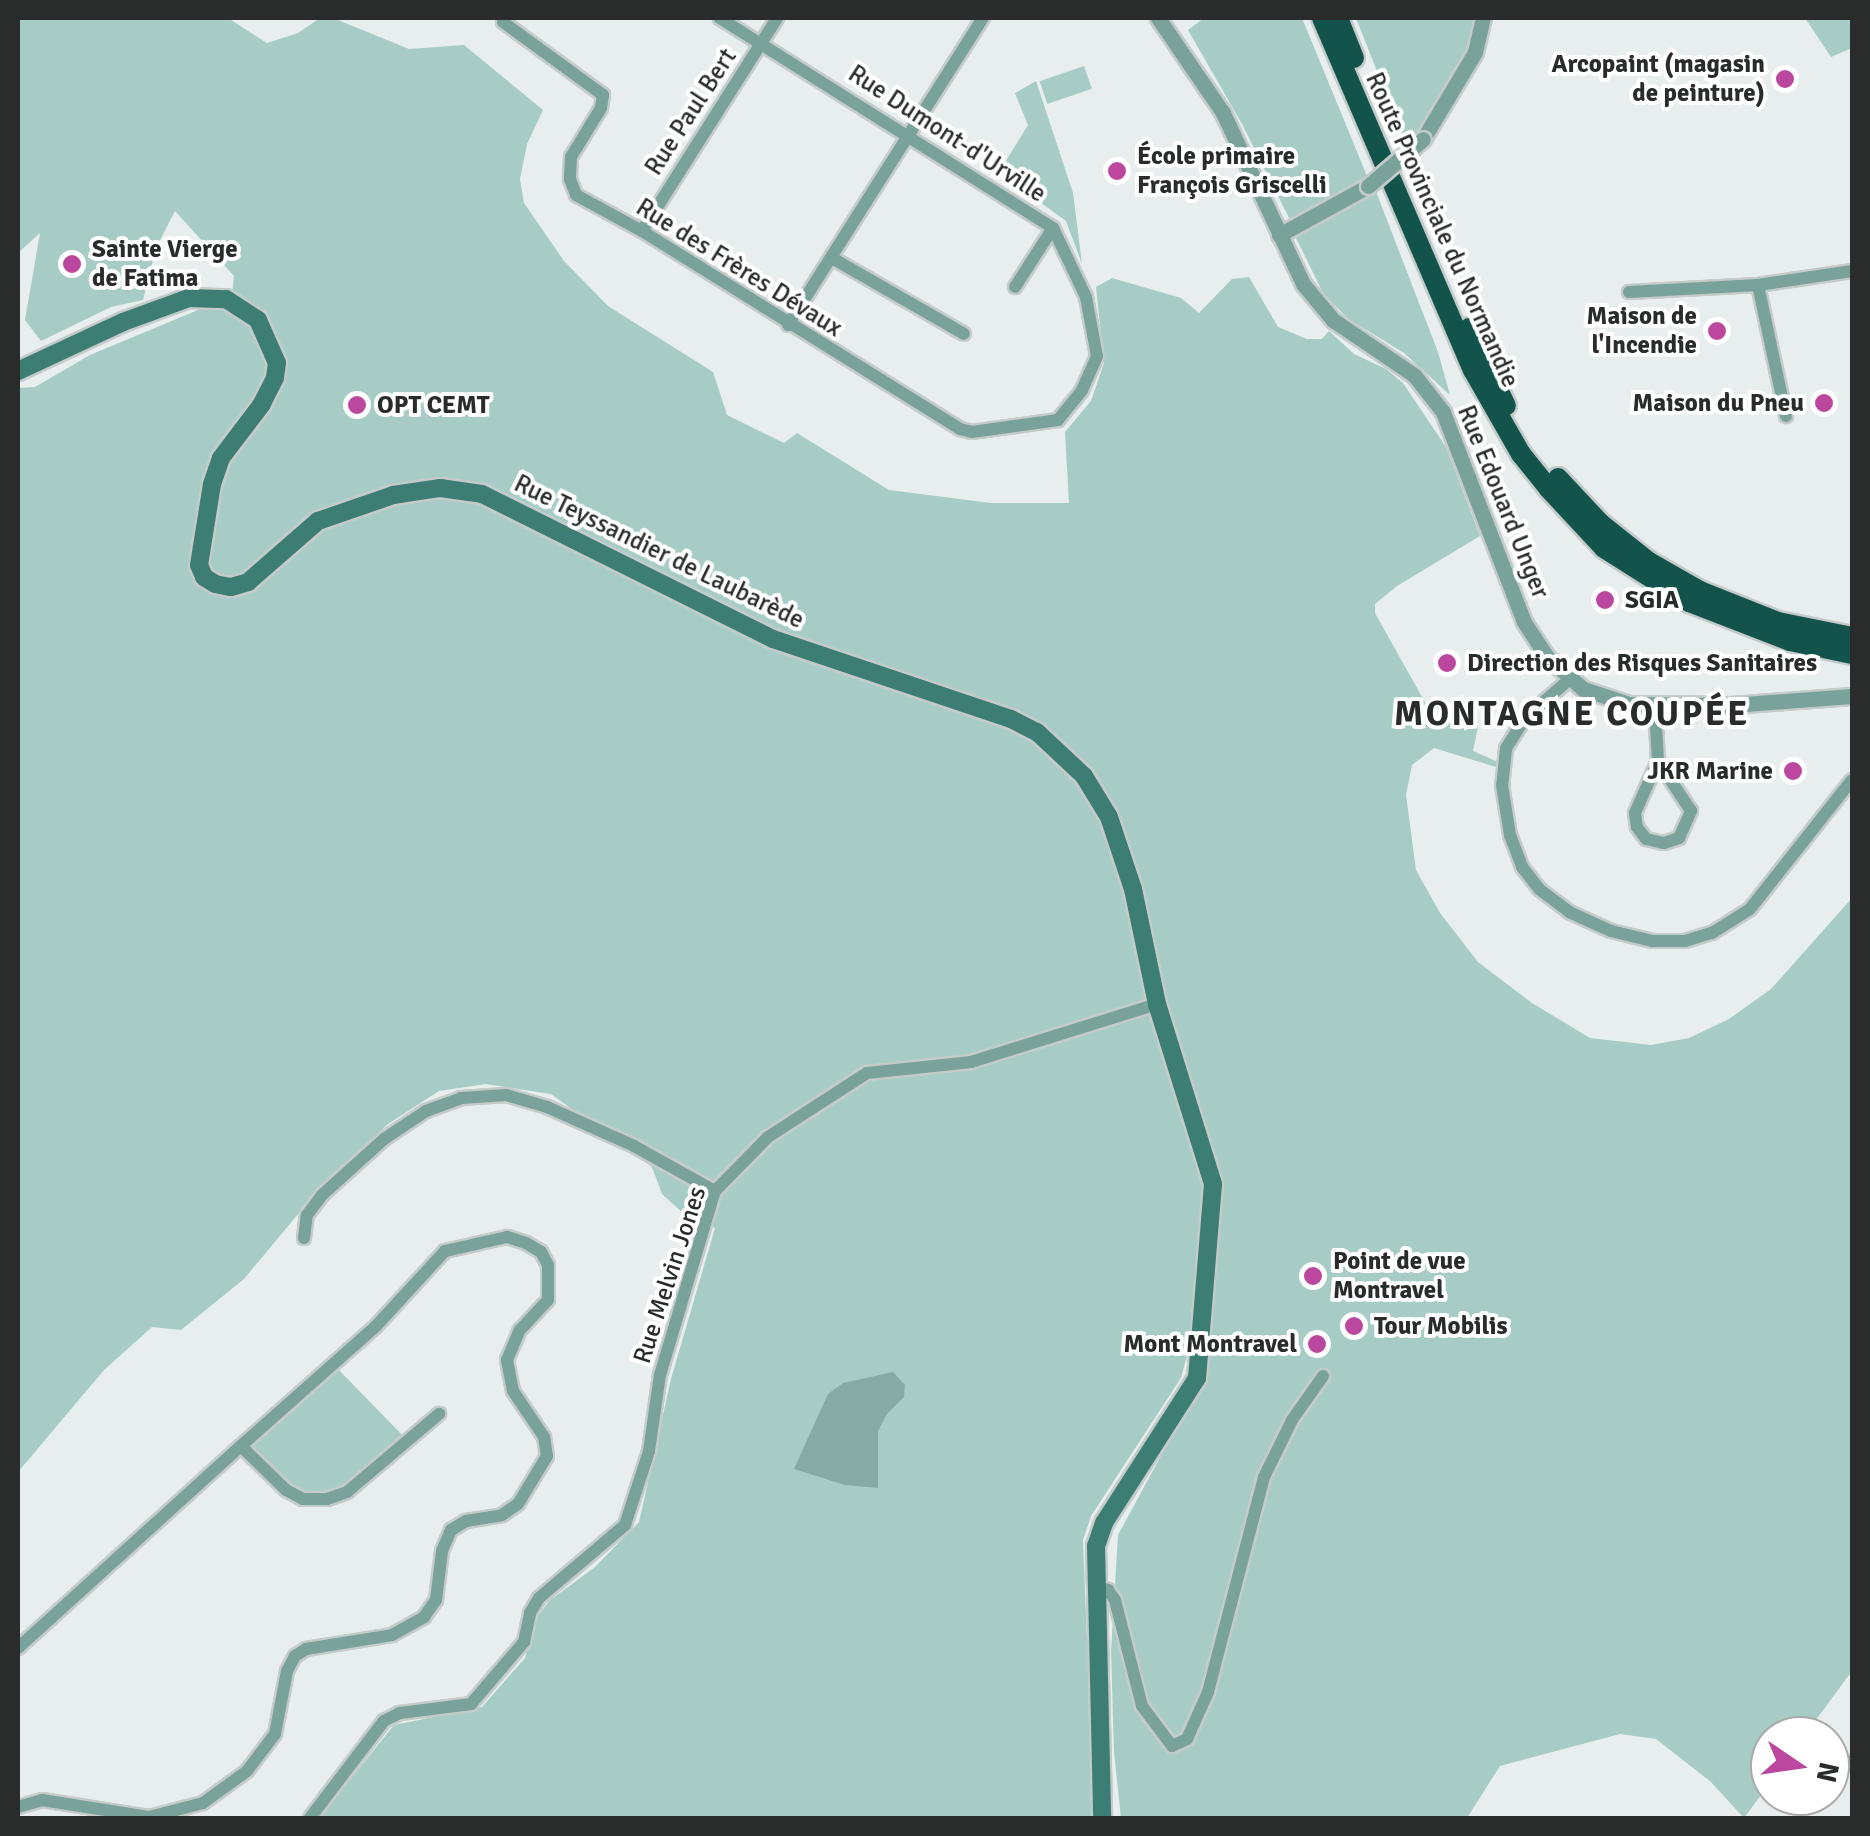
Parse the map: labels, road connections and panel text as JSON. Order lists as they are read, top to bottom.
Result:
{
  "streets": {
    "highway": ["Route Provinciale du Normandie"],
    "main road": ["Rue Teyssandier de Laubarède"],
    "street": [
      "Rue Paul Bert",
      "Rue Dumont-d'Urville",
      "Rue des Frères Dévaux",
      "Rue Edouard Unger",
      "Rue Melvin Jones"
    ]
  },
  "crossings": [
    ["Rue Paul Bert", "Rue Dumont-d'Urville"],
    ["Rue Paul Bert", "Rue des Frères Dévaux"],
    ["Rue Dumont-d'Urville", "Rue des Frères Dévaux"],
    ["Rue Teyssandier de Laubarède", "Rue Melvin Jones"]
  ],
  "districts": ["MONTAGNE COUPÉE"],
  "places": [
    "Arcopaint (magasin de peinture)",
    "École primaire François Griscelli",
    "Sainte Vierge de Fatima",
    "Maison de l'Incendie",
    "Maison du Pneu",
    "OPT CEMT",
    "SGIA",
    "Direction des Risques Sanitaires",
    "JKR Marine",
    "Point de vue Montravel",
    "Tour Mobilis",
    "Mont Montravel"
  ],
  "north": "right"
}
